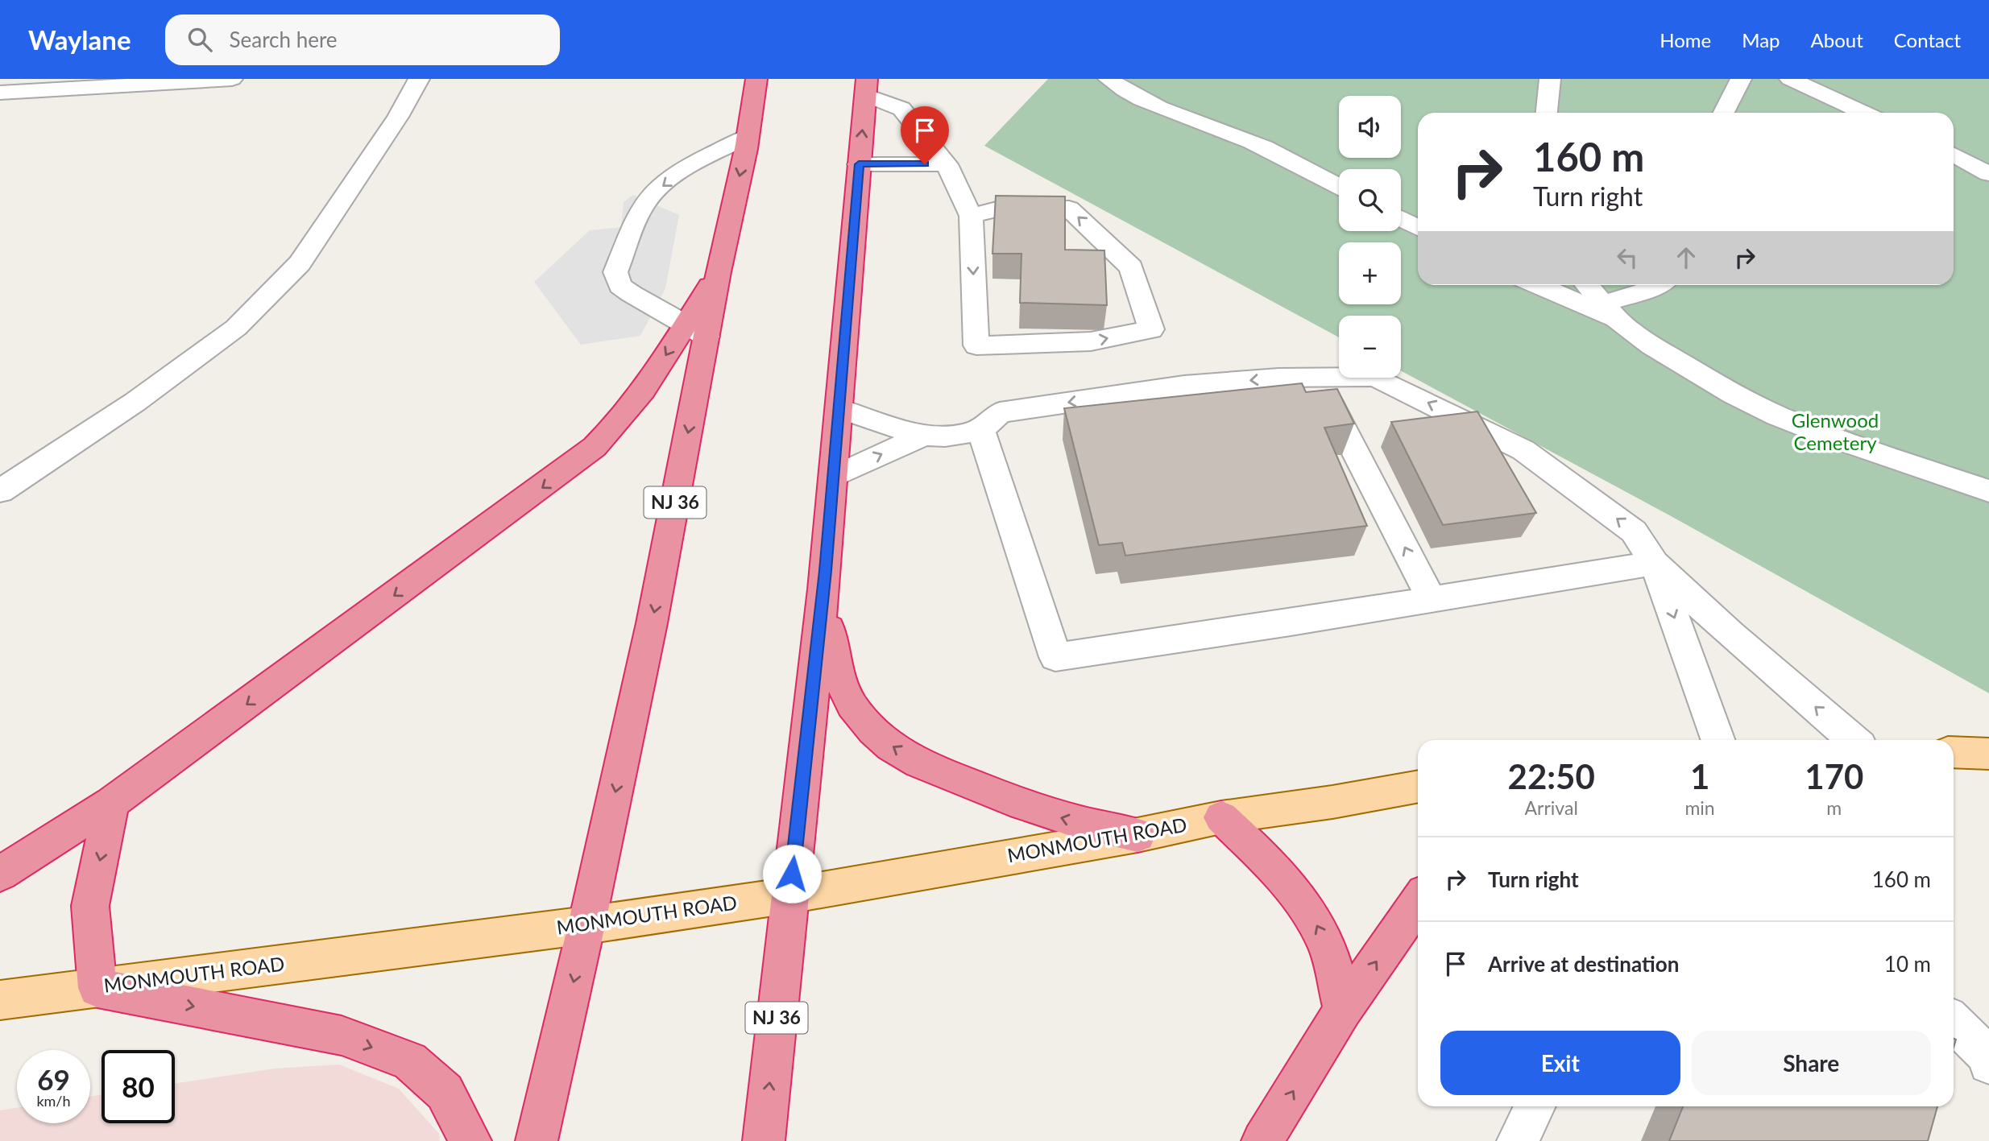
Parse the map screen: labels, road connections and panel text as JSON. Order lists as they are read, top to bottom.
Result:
{
  "streets": {
    "highway": ["NJ 36"],
    "main road": ["MONMOUTH ROAD"]
  },
  "crossings": [
    ["NJ 36", "MONMOUTH ROAD"]
  ],
  "parks": ["Glenwood Cemetery"],
  "page": {
    "header": "Waylane",
    "search": "Search here",
    "nav": [
      "Home",
      "Map",
      "About",
      "Contact"
    ],
    "map_buttons": ["+", "−"],
    "turn": ["160 m", "Turn right"],
    "eta": [
      "22:50",
      "Arrival",
      "1",
      "min",
      "170",
      "m"
    ],
    "list": [
      {
        "name": "Turn right",
        "value": "160 m"
      },
      {
        "name": "Arrive at destination",
        "value": "10 m"
      }
    ],
    "buttons": ["Exit", "Share"],
    "speed": "69 km/h",
    "limit": "80"
  }
}
